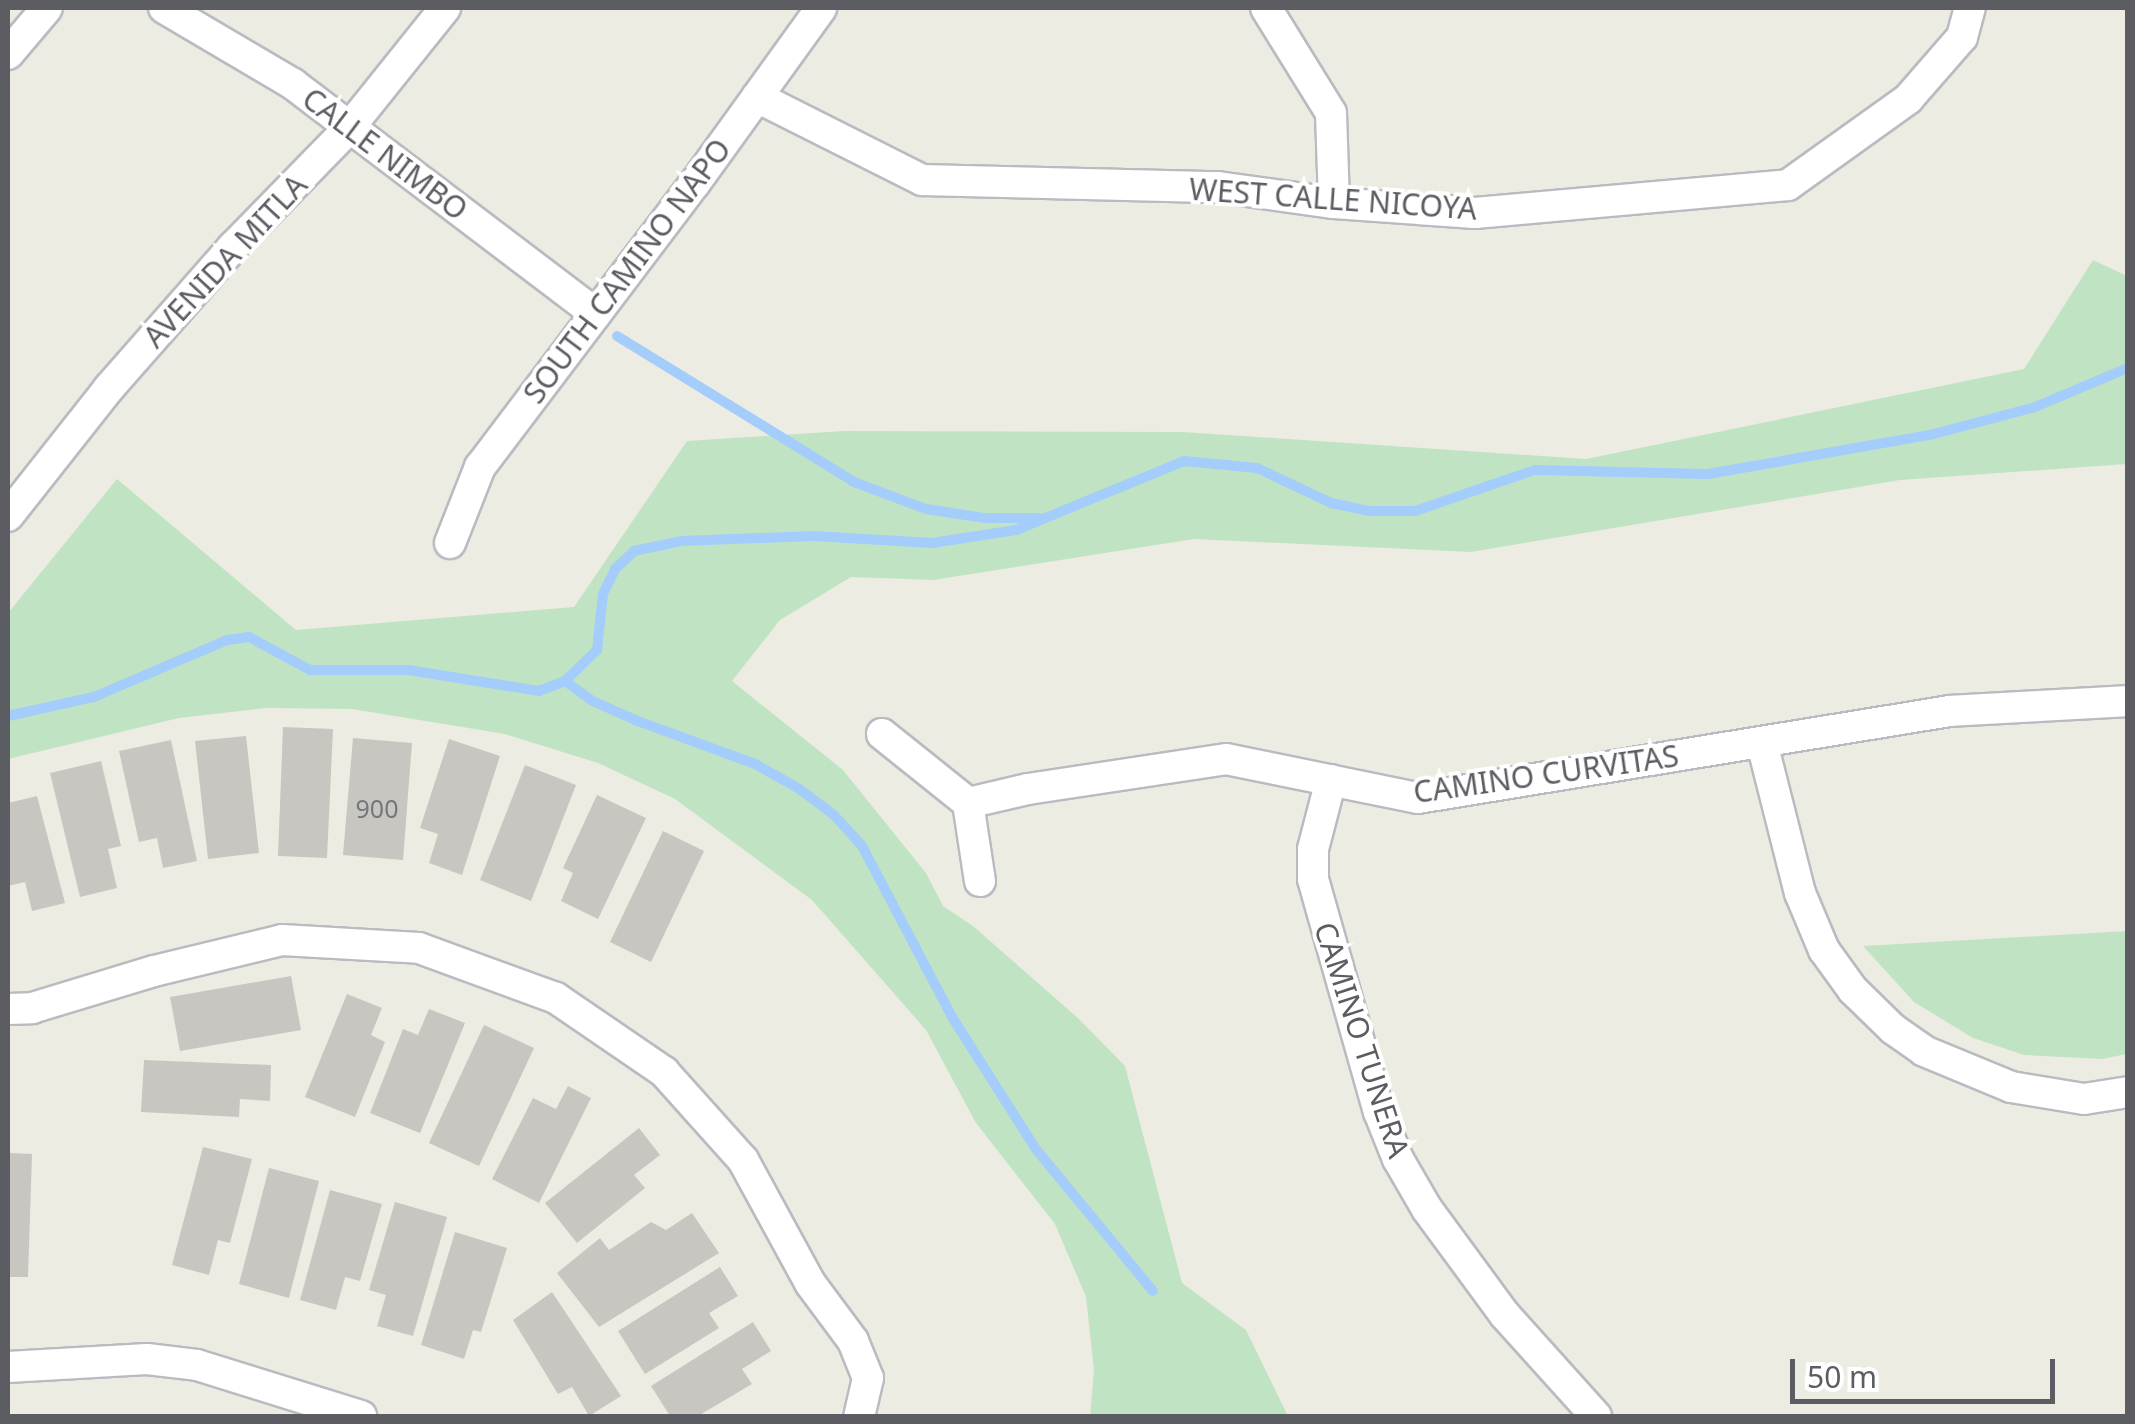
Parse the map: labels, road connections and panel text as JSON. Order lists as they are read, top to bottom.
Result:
{
  "streets": {
    "street": [
      "CALLE NIMBO",
      "WEST CALLE NICOYA",
      "AVENIDA MITLA",
      "SOUTH CAMINO NAPO",
      "CAMINO CURVITAS",
      "CAMINO TUNERA"
    ]
  },
  "crossings": [
    ["CALLE NIMBO", "AVENIDA MITLA"],
    ["CALLE NIMBO", "SOUTH CAMINO NAPO"],
    ["WEST CALLE NICOYA", "SOUTH CAMINO NAPO"],
    ["CAMINO CURVITAS", "CAMINO TUNERA"]
  ],
  "house_numbers": ["900"],
  "scale_bar": "50 m"
}
